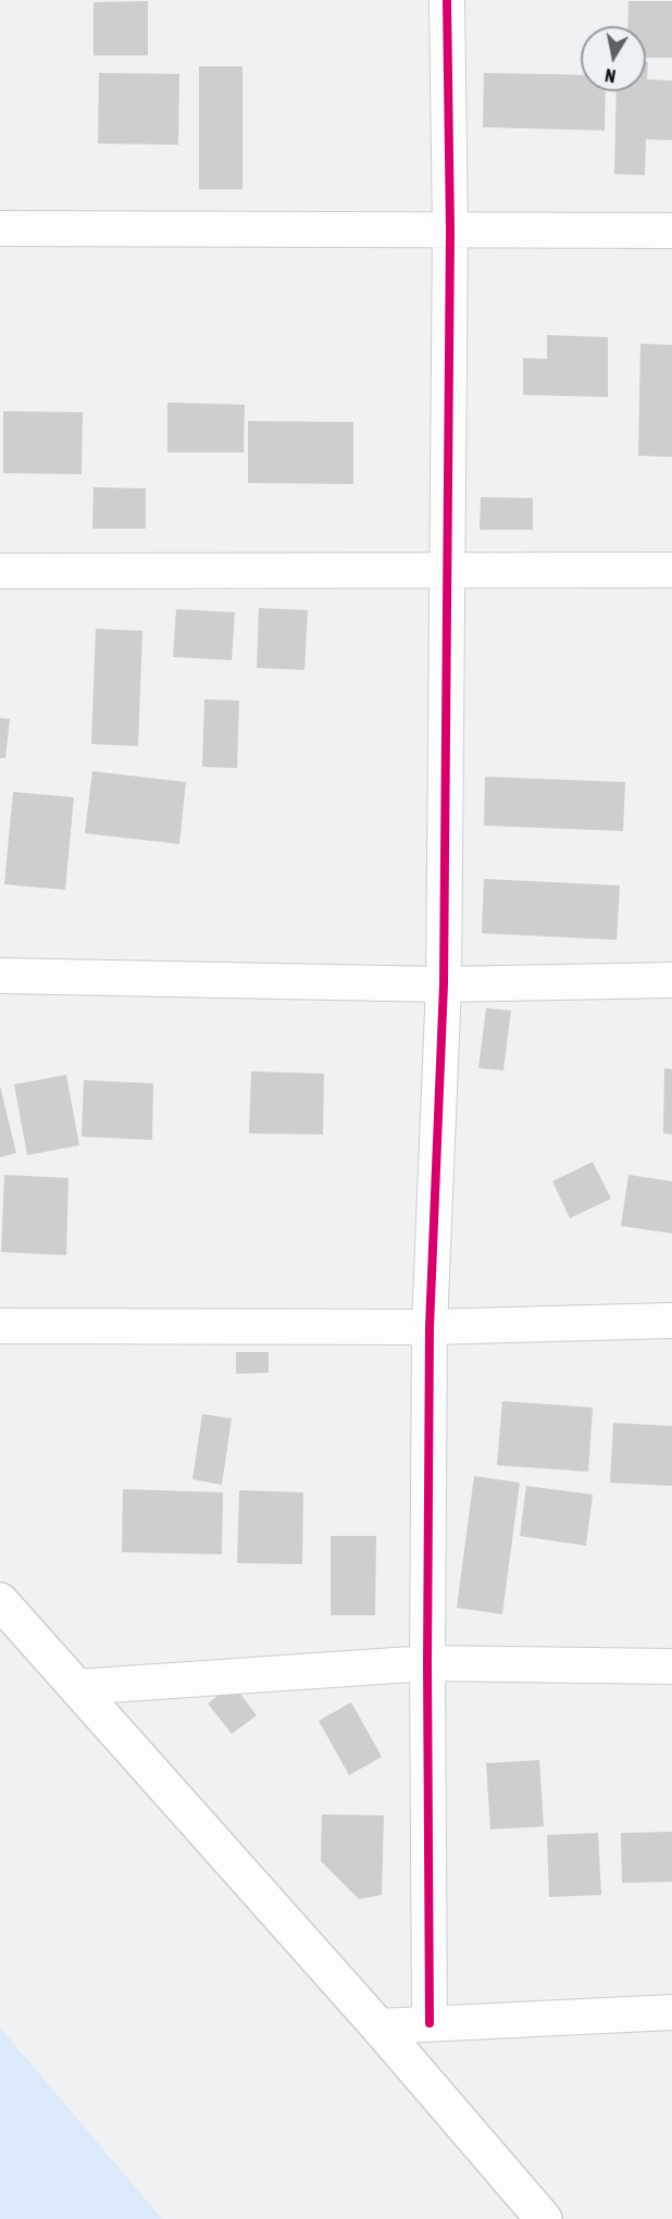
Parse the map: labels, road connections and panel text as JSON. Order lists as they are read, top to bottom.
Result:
{
  "north": "bottom"
}
